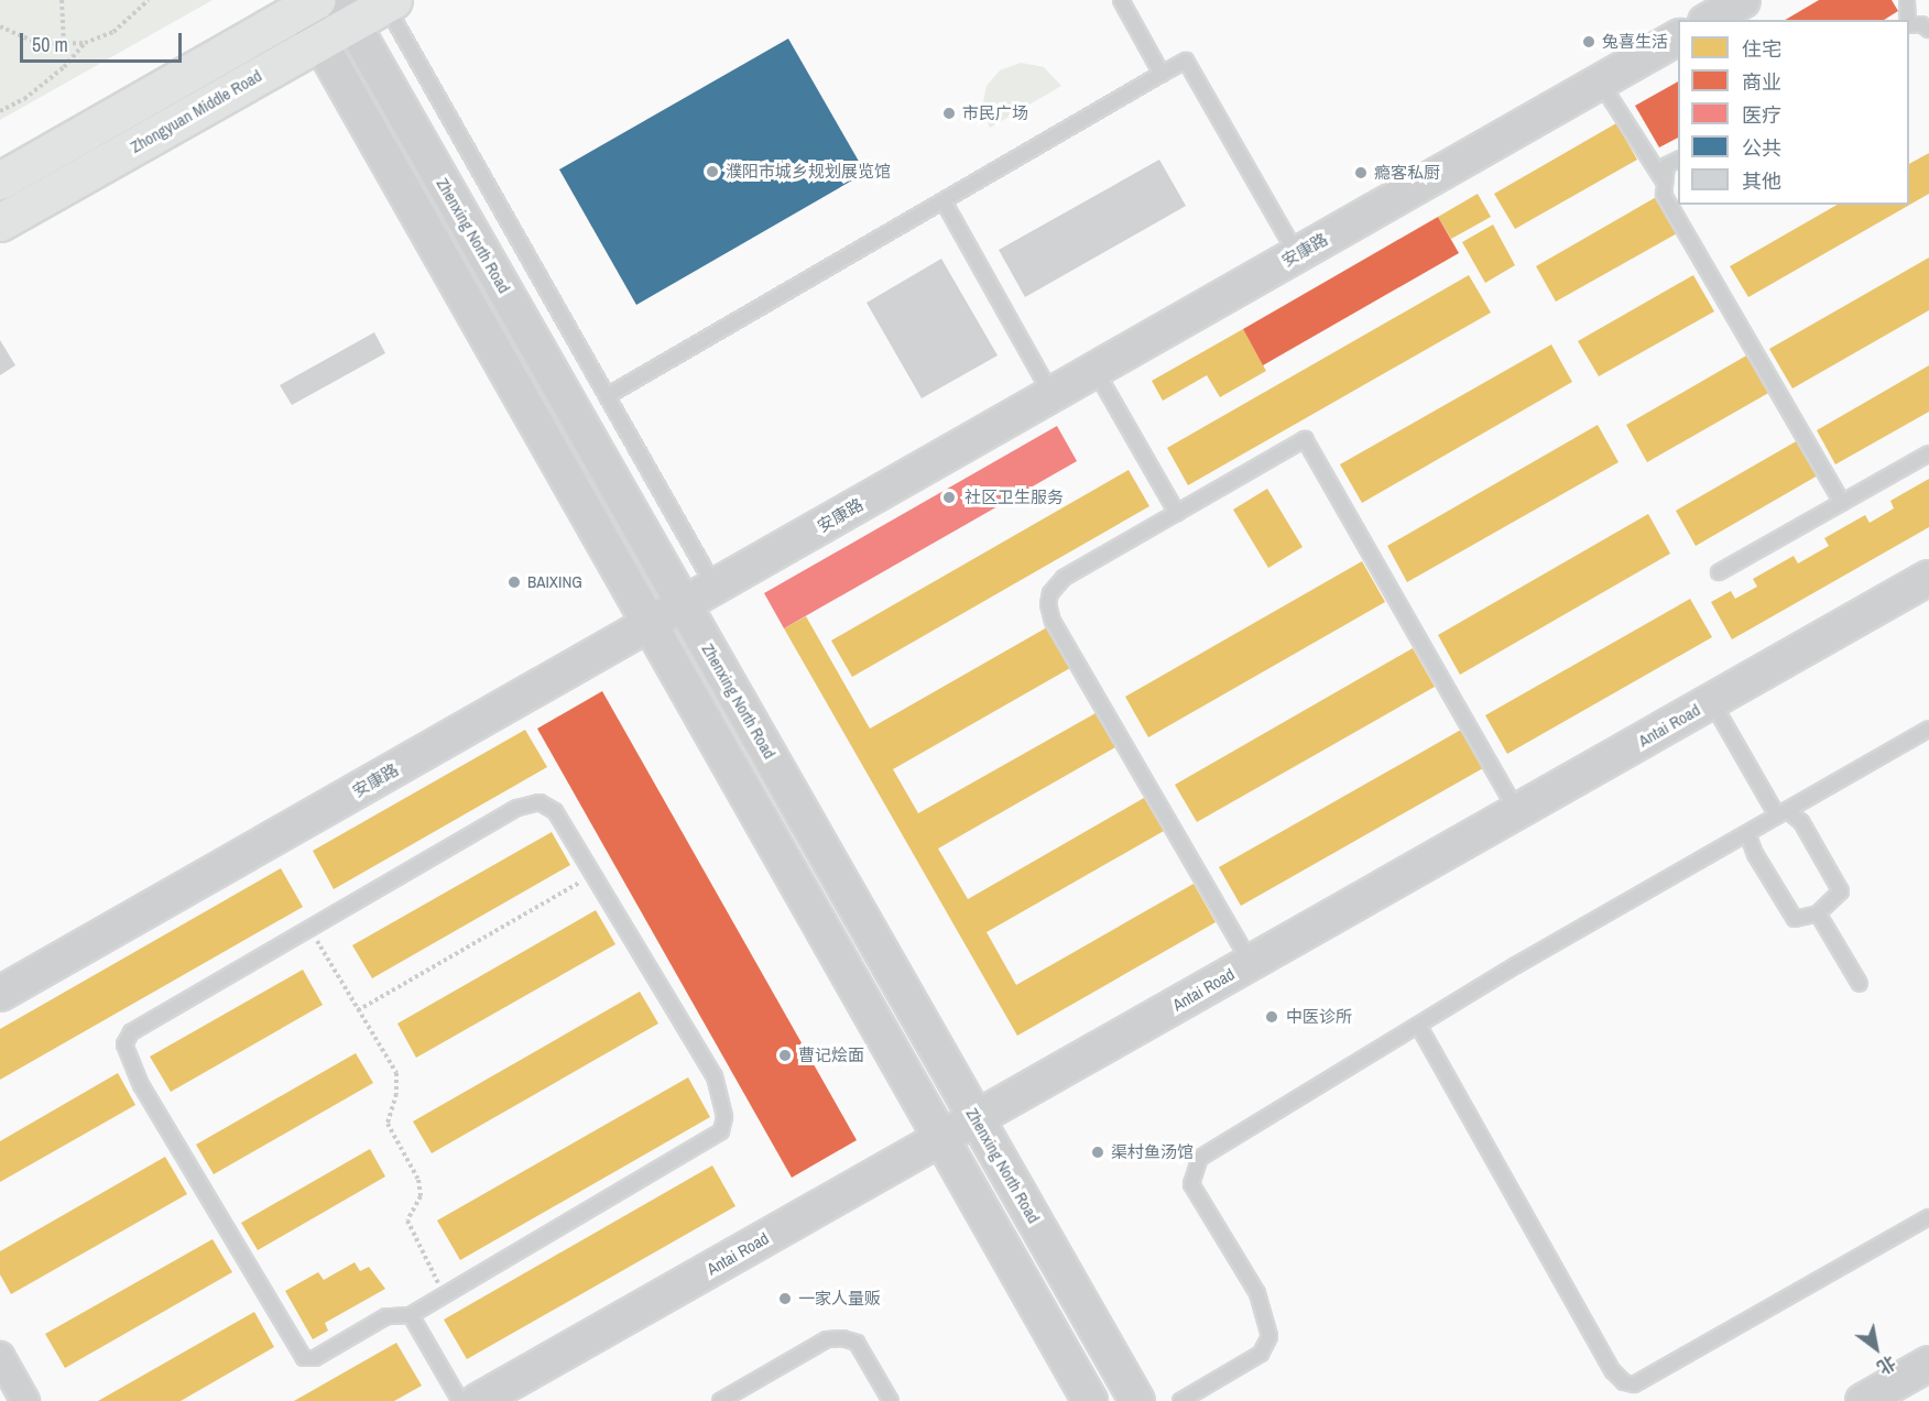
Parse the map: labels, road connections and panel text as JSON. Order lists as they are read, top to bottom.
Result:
{
  "streets": {
    "main road": ["Zhongyuan Middle Road"],
    "street": ["Zhenxing North Road", "安康路", "Antai Road"]
  },
  "crossings": [
    ["Zhongyuan Middle Road", "Zhenxing North Road"],
    ["Zhenxing North Road", "安康路"],
    ["Zhenxing North Road", "Antai Road"]
  ],
  "places": [
    "兔喜生活",
    "市民广场",
    "濮阳市城乡规划展览馆",
    "瘾客私厨",
    "社区卫生服务",
    "BAIXING",
    "中医诊所",
    "曹记烩面",
    "渠村鱼汤馆",
    "一家人量贩"
  ],
  "legend": [
    "住宅",
    "商业",
    "医疗",
    "公共",
    "其他"
  ],
  "scale_bar": "50 m",
  "north": "bottom right"
}
